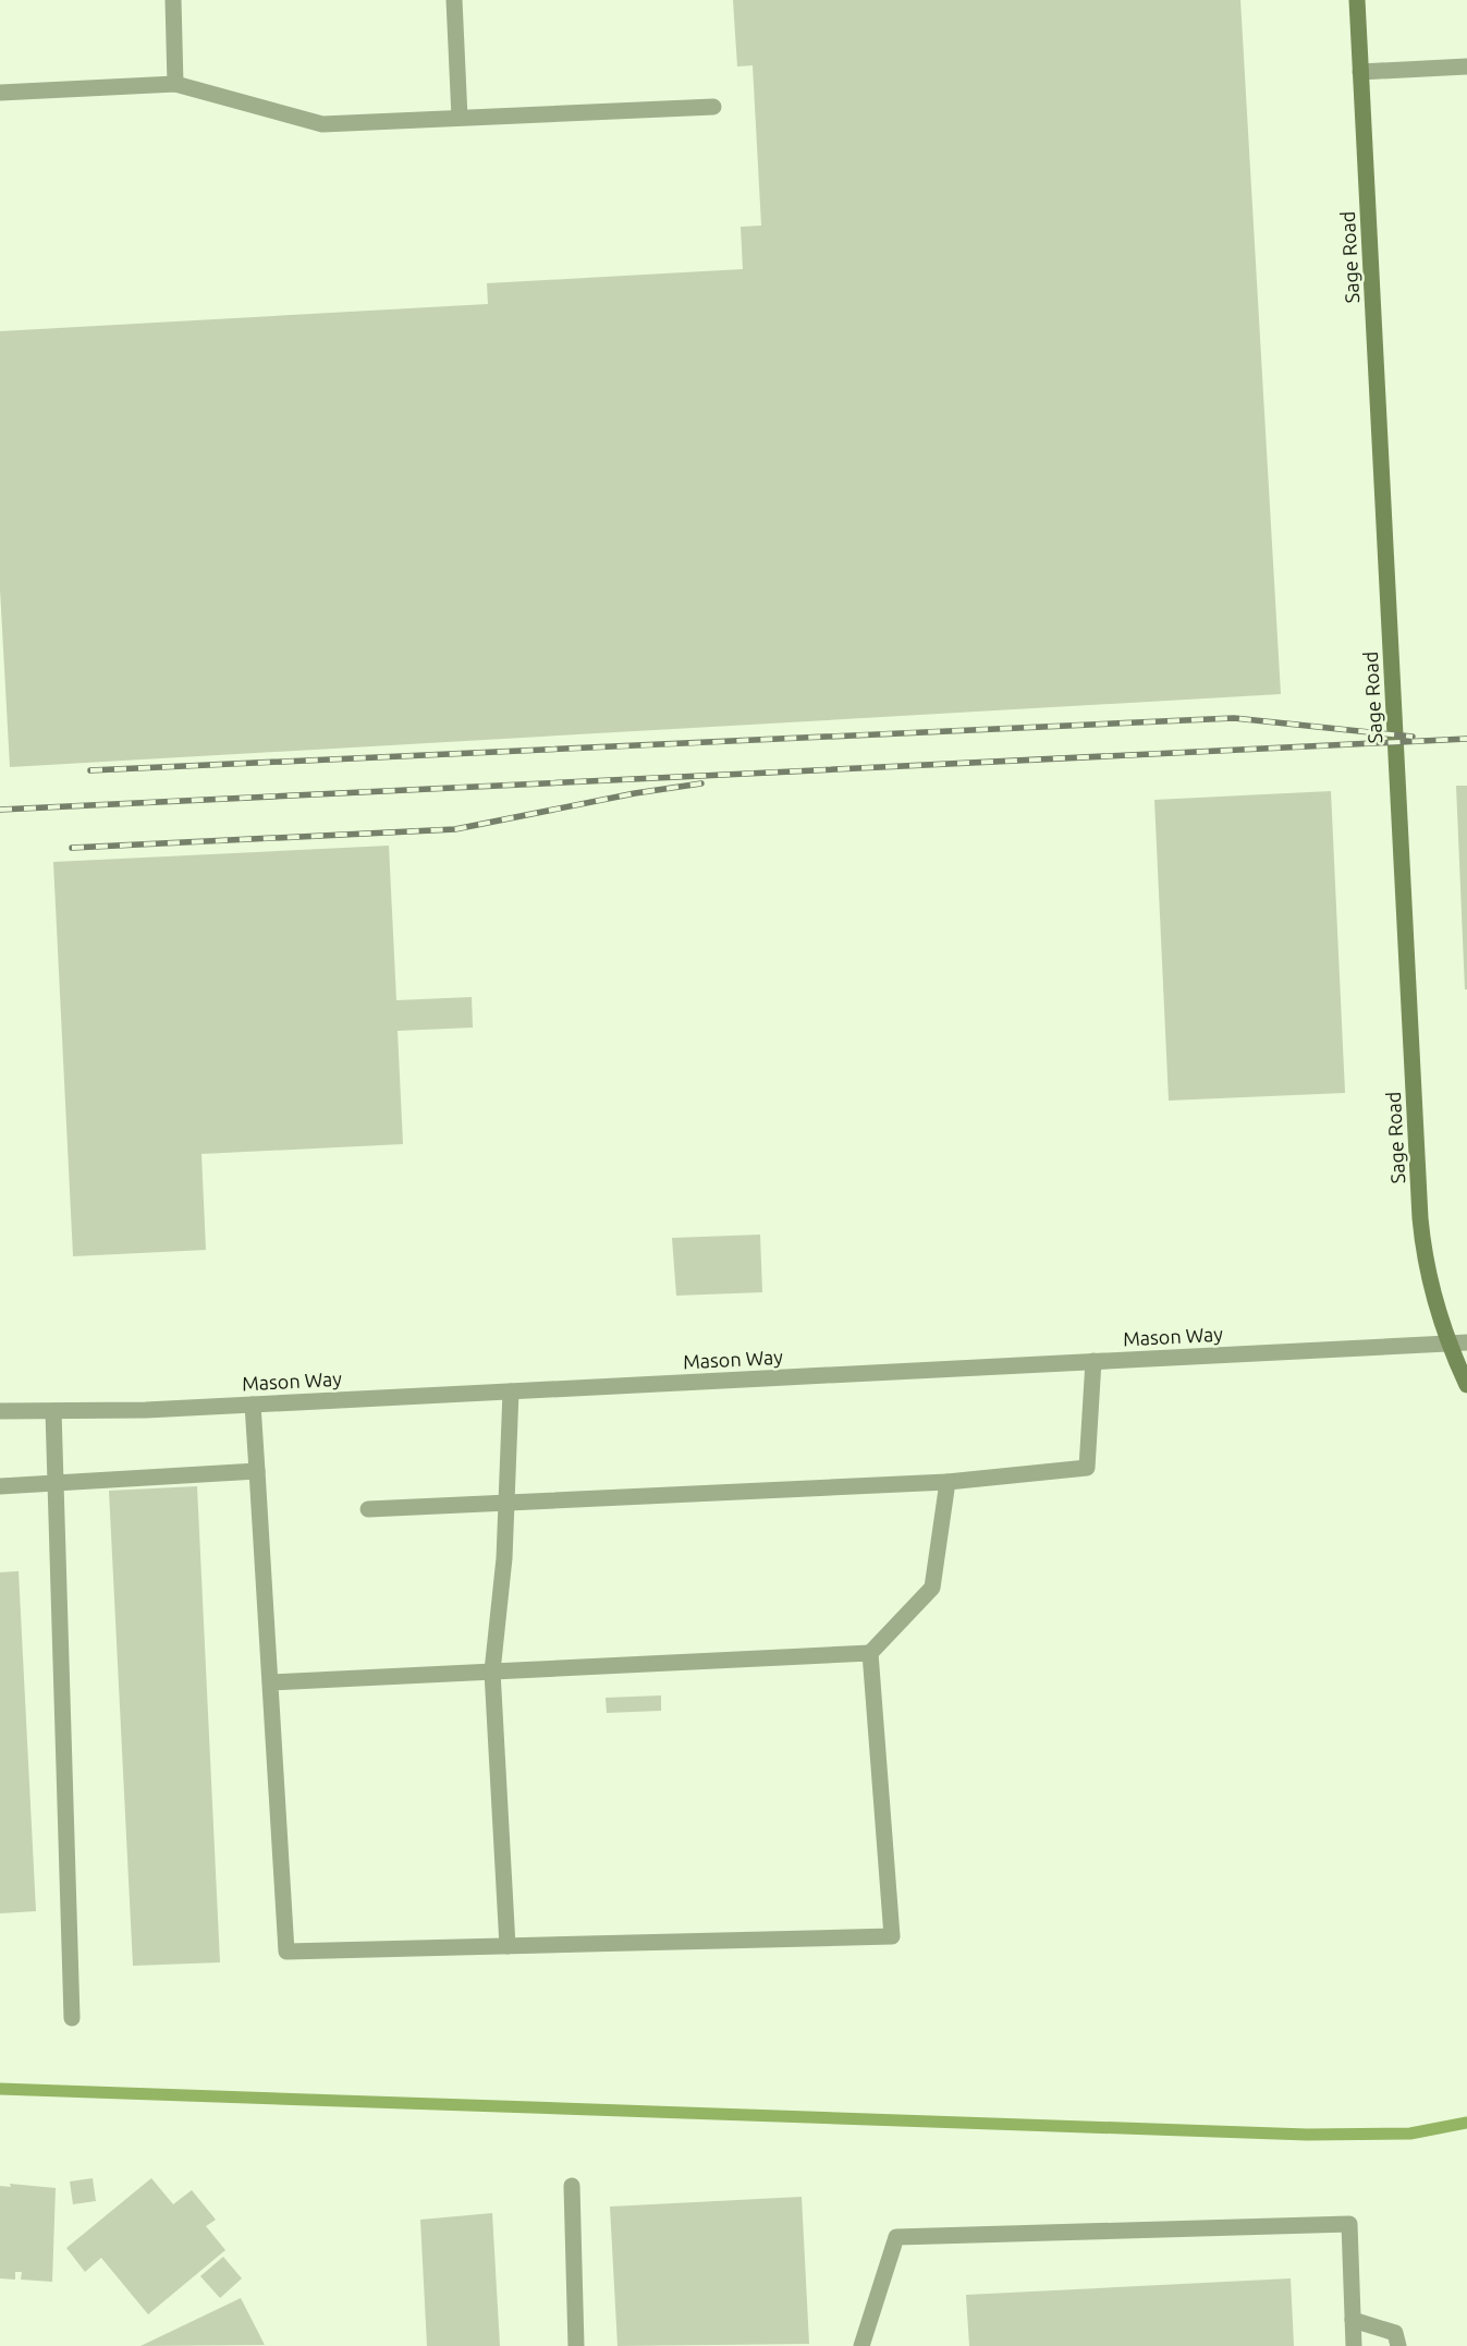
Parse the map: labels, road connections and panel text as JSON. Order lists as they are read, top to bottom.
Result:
{
  "streets": {
    "main road": ["Sage Road"],
    "street": ["Mason Way"]
  },
  "crossings": [
    ["Sage Road", "Mason Way"]
  ]
}
